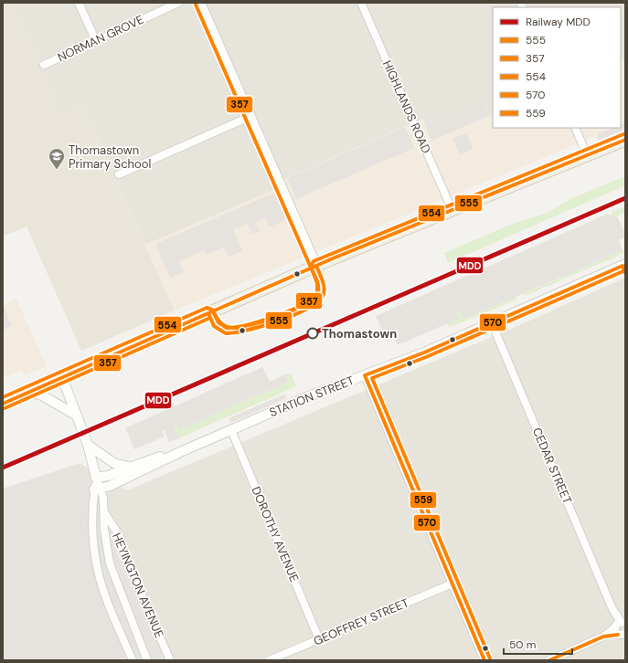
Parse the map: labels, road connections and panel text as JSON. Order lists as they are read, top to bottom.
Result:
{
  "streets": {
    "street": [
      "NORMAN GROVE",
      "HIGHLANDS ROAD",
      "STATION STREET",
      "CEDAR STREET",
      "DOROTHY AVENUE",
      "HEYINGTON AVENUE",
      "GEOFFREY STREET"
    ]
  },
  "crossings": [
    ["STATION STREET", "CEDAR STREET"],
    ["STATION STREET", "DOROTHY AVENUE"],
    ["STATION STREET", "HEYINGTON AVENUE"],
    ["DOROTHY AVENUE", "GEOFFREY STREET"]
  ],
  "places": {
    "school or university": ["Thomastown Primary School"],
    "other": ["Thomastown"]
  },
  "lines": [
    "transit line 357",
    "transit line 554",
    "transit line 555",
    "rail line MDD",
    "transit line 570",
    "transit line 559"
  ],
  "legend": [
    "Railway MDD",
    "555",
    "357",
    "554",
    "570",
    "559"
  ],
  "scale_bar": "50 m"
}
